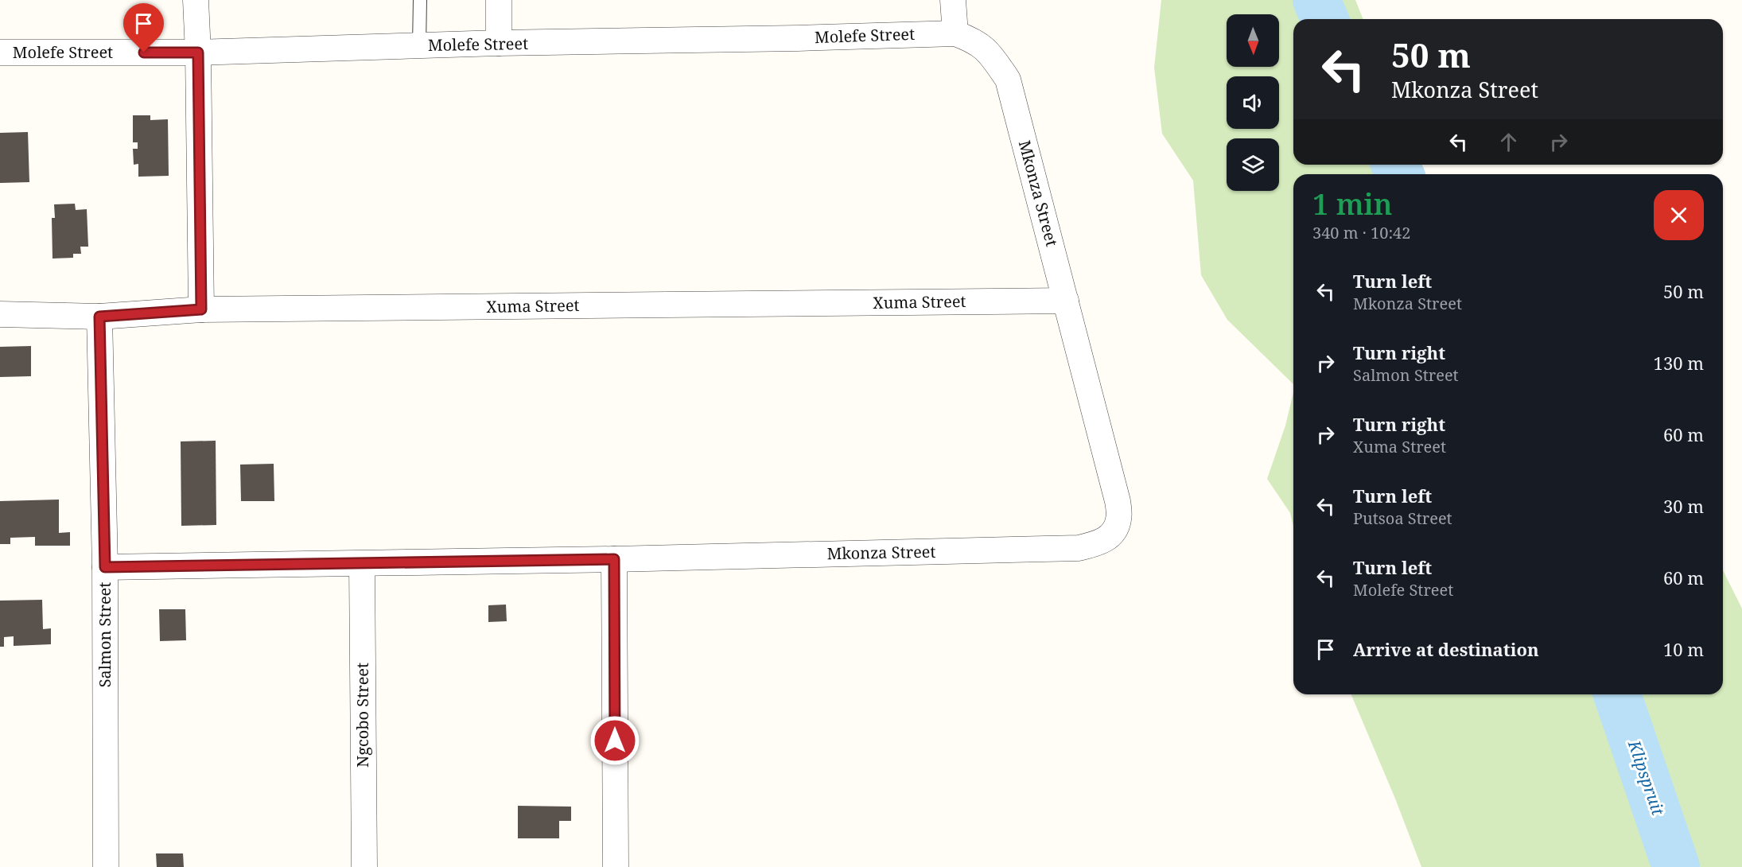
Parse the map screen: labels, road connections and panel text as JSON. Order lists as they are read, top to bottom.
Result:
{
  "streets": {
    "street": [
      "Molefe Street",
      "Mkonza Street",
      "Xuma Street",
      "Salmon Street",
      "Ngcobo Street"
    ]
  },
  "crossings": [
    ["Molefe Street", "Mkonza Street"],
    ["Mkonza Street", "Xuma Street"],
    ["Mkonza Street", "Salmon Street"],
    ["Mkonza Street", "Ngcobo Street"],
    ["Xuma Street", "Salmon Street"]
  ],
  "water": ["Klipspruit"],
  "north": "bottom",
  "page": {
    "turn": ["50 m", "Mkonza Street"],
    "heading": ["1 min", "340 m · 10:42"],
    "list": [
      {
        "name": "Turn left",
        "note": "Mkonza Street",
        "value": "50 m"
      },
      {
        "name": "Turn right",
        "note": "Salmon Street",
        "value": "130 m"
      },
      {
        "name": "Turn right",
        "note": "Xuma Street",
        "value": "60 m"
      },
      {
        "name": "Turn left",
        "note": "Putsoa Street",
        "value": "30 m"
      },
      {
        "name": "Turn left",
        "note": "Molefe Street",
        "value": "60 m"
      },
      {
        "name": "Arrive at destination",
        "value": "10 m"
      }
    ]
  }
}
